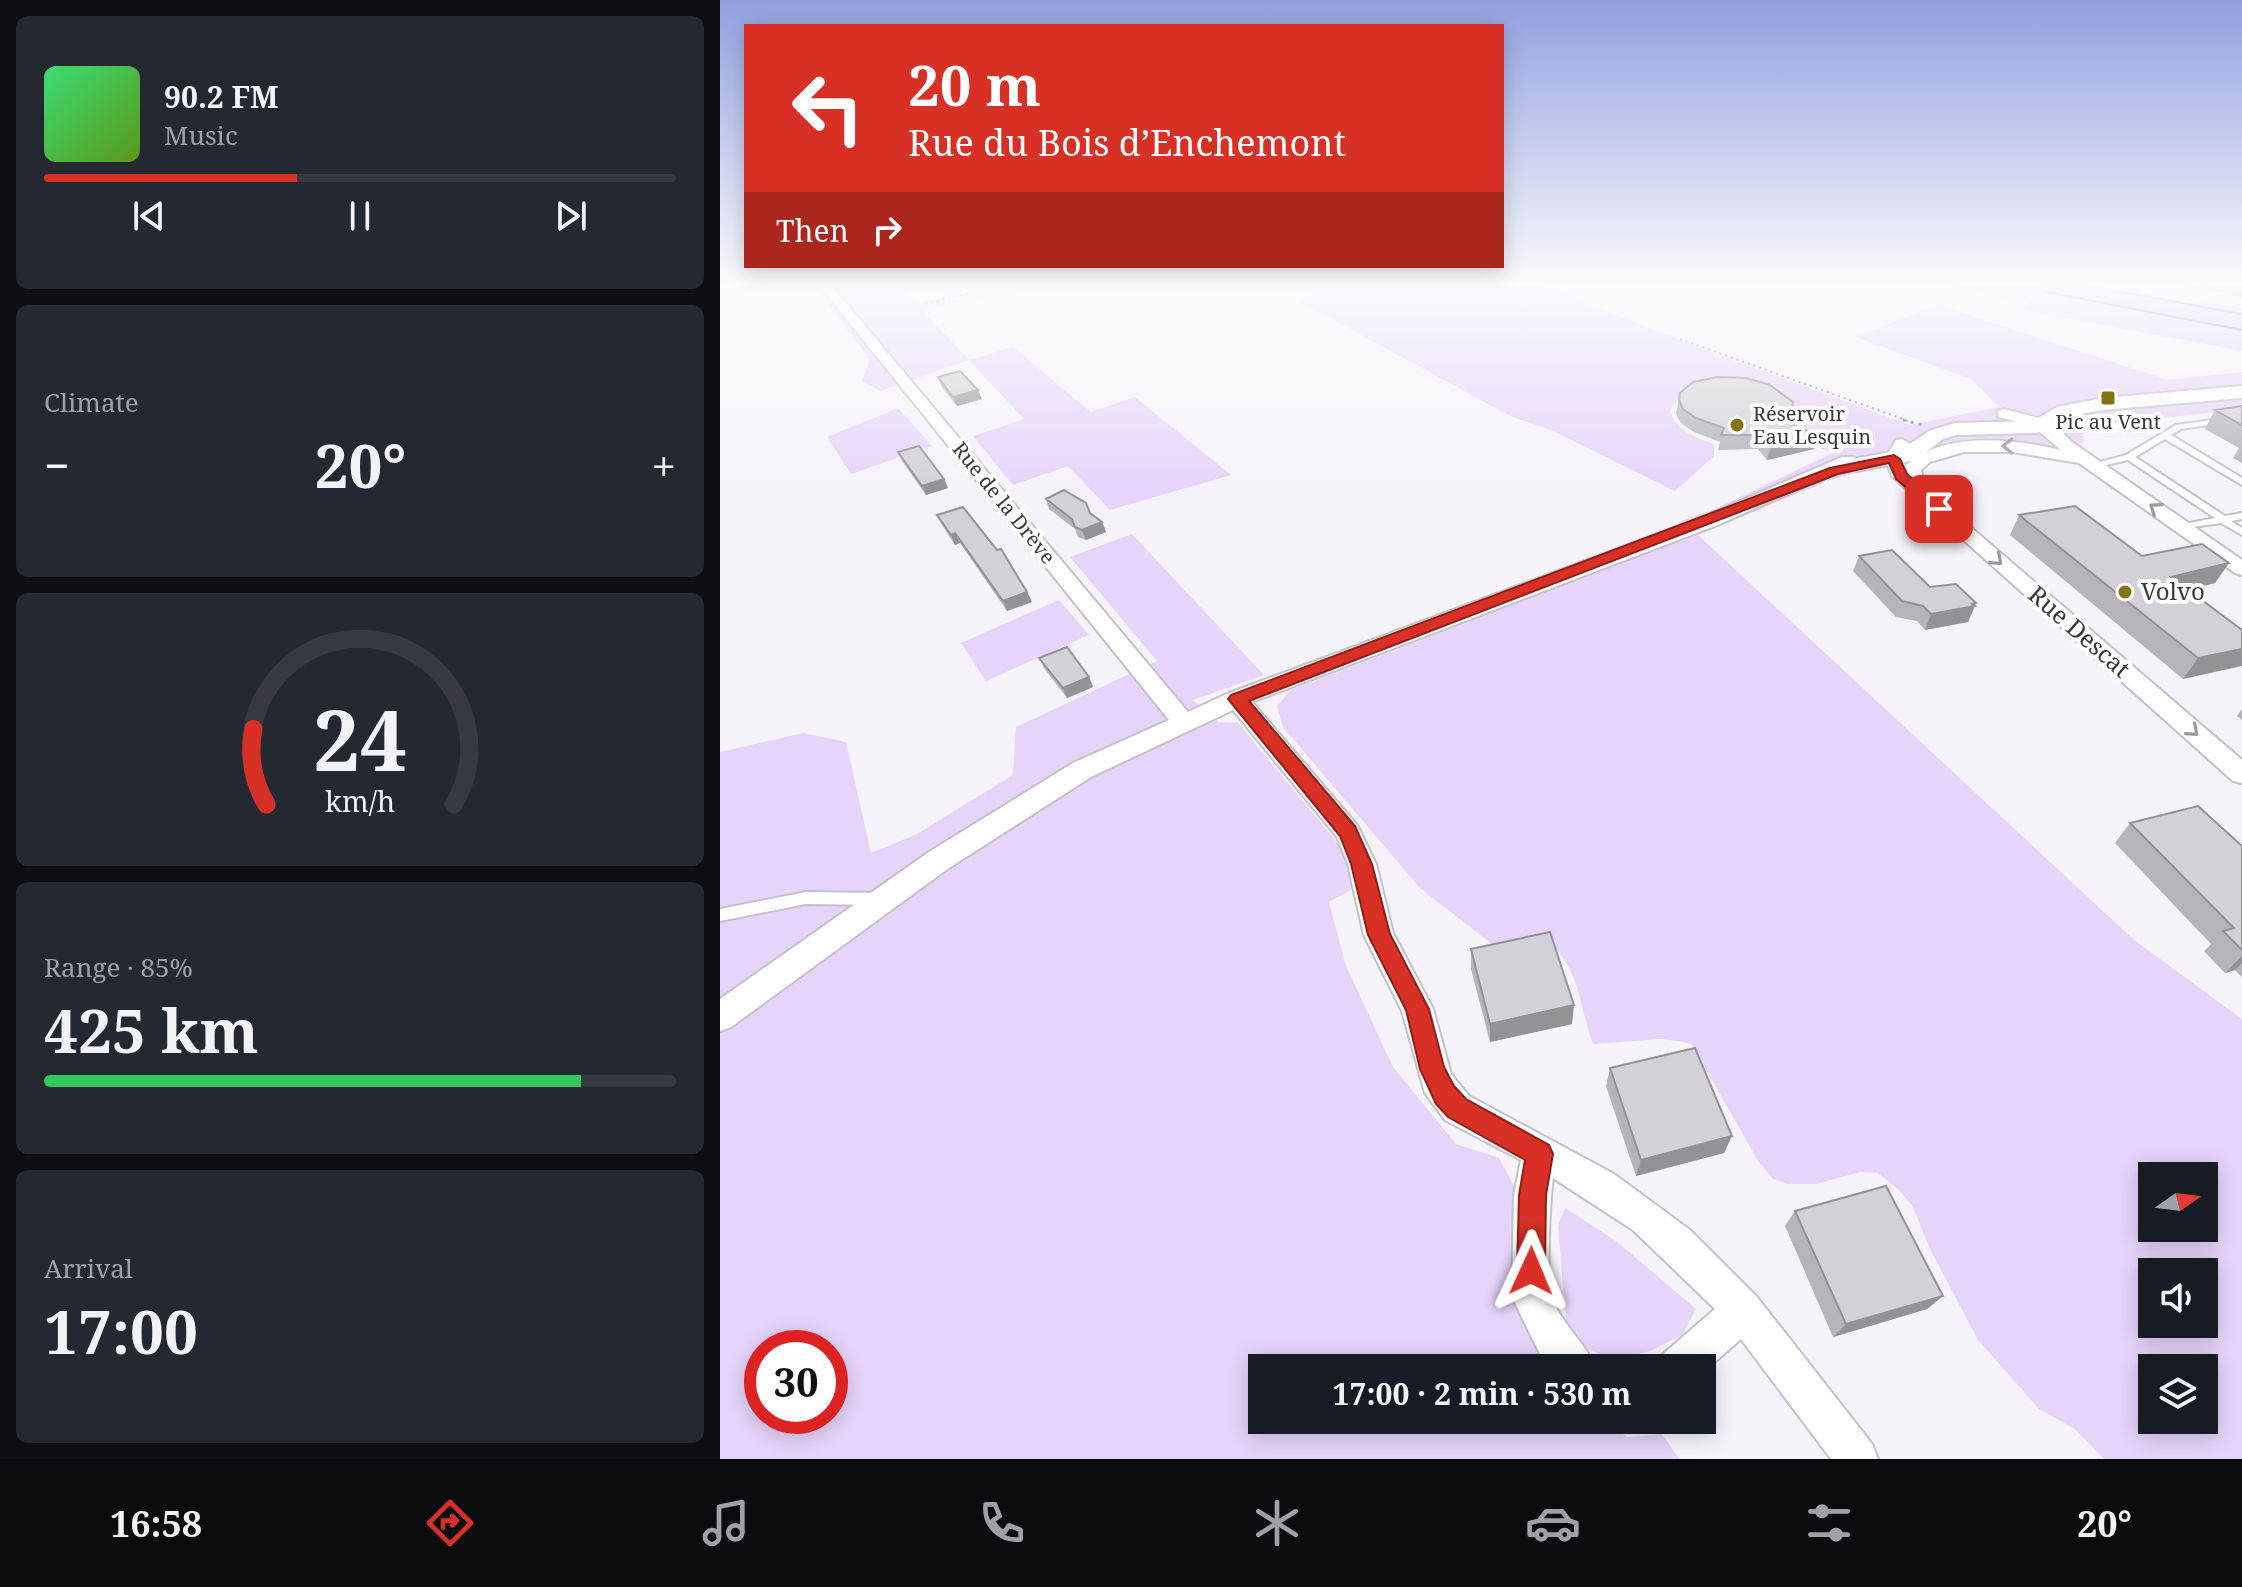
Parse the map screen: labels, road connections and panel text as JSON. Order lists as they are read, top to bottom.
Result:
{
  "streets": {
    "street": ["Rue de la Drève", "Rue Descat"]
  },
  "places": {
    "transit": ["Pic au Vent"],
    "other": ["Réservoir Eau Lesquin", "Volvo"]
  },
  "north": "right",
  "page": {
    "turn": ["20 m", "Rue du Bois d’Enchemont"],
    "song": ["90.2 FM", "Music"],
    "then": "Then",
    "tile": [
      "Climate",
      ["Range · 85%", "425 km"],
      ["Arrival", "17:00"]
    ],
    "heat": ["−", "20°", "+"],
    "limit": "30",
    "trip": "17:00 · 2 min · 530 m",
    "tabs": ["16:58", "20°"],
    "gauge": ["24", "km/h"]
  }
}
